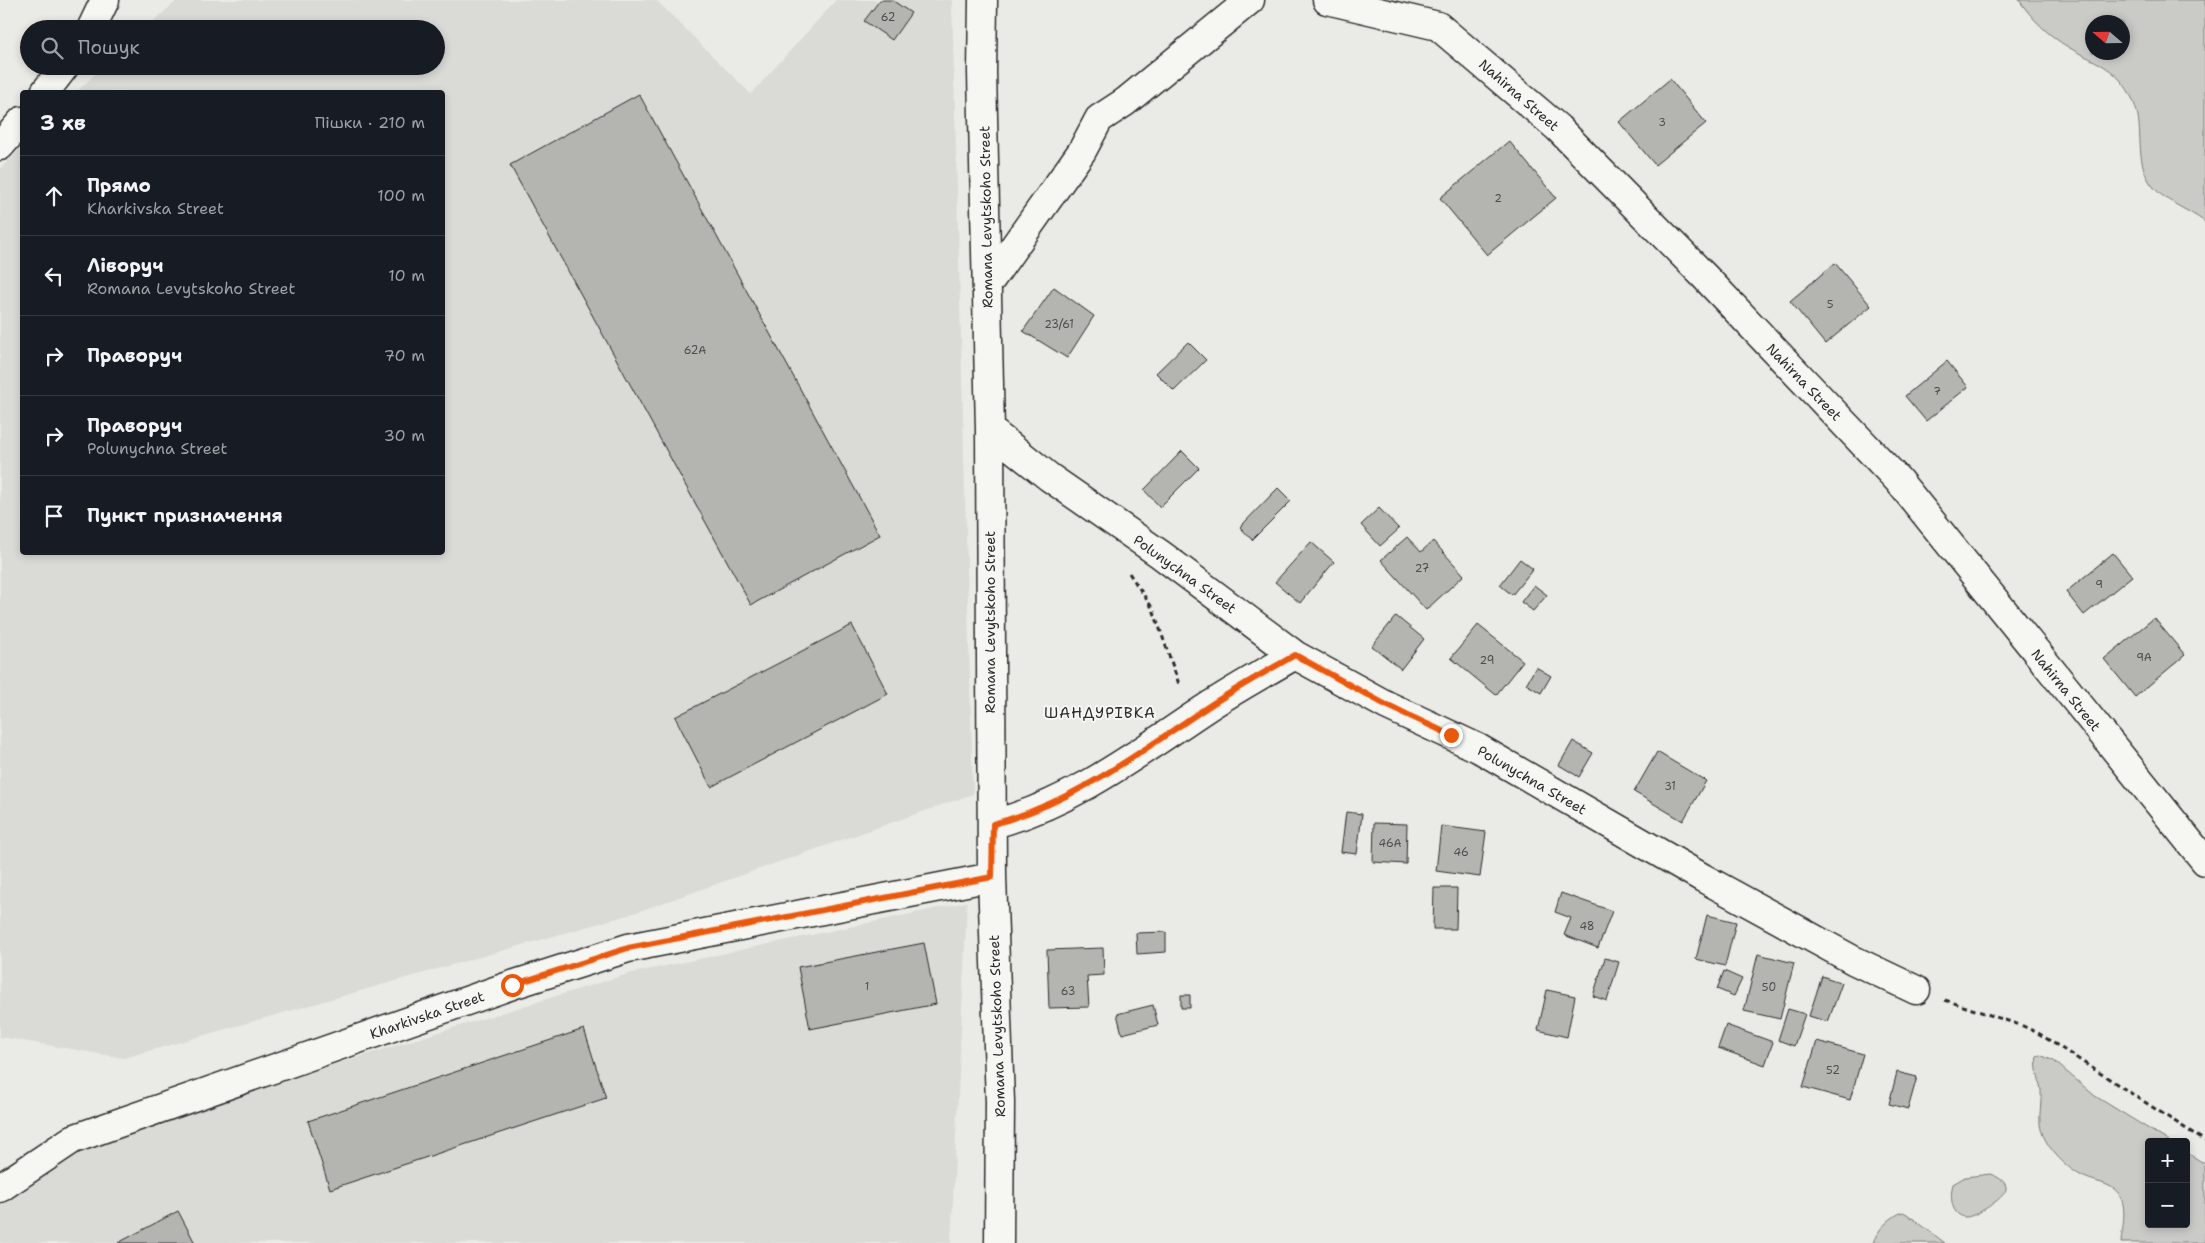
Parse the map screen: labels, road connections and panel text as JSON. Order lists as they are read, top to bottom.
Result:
{
  "streets": {
    "street": [
      "Nahirna Street",
      "Romana Levytskoho Street",
      "Polunychna Street",
      "Kharkivska Street"
    ]
  },
  "crossings": [
    ["Romana Levytskoho Street", "Polunychna Street"],
    ["Romana Levytskoho Street", "Kharkivska Street"]
  ],
  "districts": ["ШАНДУРІВКА"],
  "house_numbers": [
    "62",
    "3",
    "2",
    "5",
    "23/61",
    "62А",
    "7",
    "27",
    "9",
    "9А",
    "29",
    "31",
    "46А",
    "46",
    "48",
    "1",
    "50",
    "63",
    "52"
  ],
  "north": "left",
  "page": {
    "search": "Пошук",
    "heading": ["3 хв", "Пішки · 210 m"],
    "list": [
      ["Прямо", "Kharkivska Street", "100 m"],
      ["Ліворуч", "Romana Levytskoho Street", "10 m"],
      ["Праворуч", "70 m"],
      ["Праворуч", "Polunychna Street", "30 m"],
      "Пункт призначення"
    ],
    "map_buttons": ["+", "−"]
  }
}
